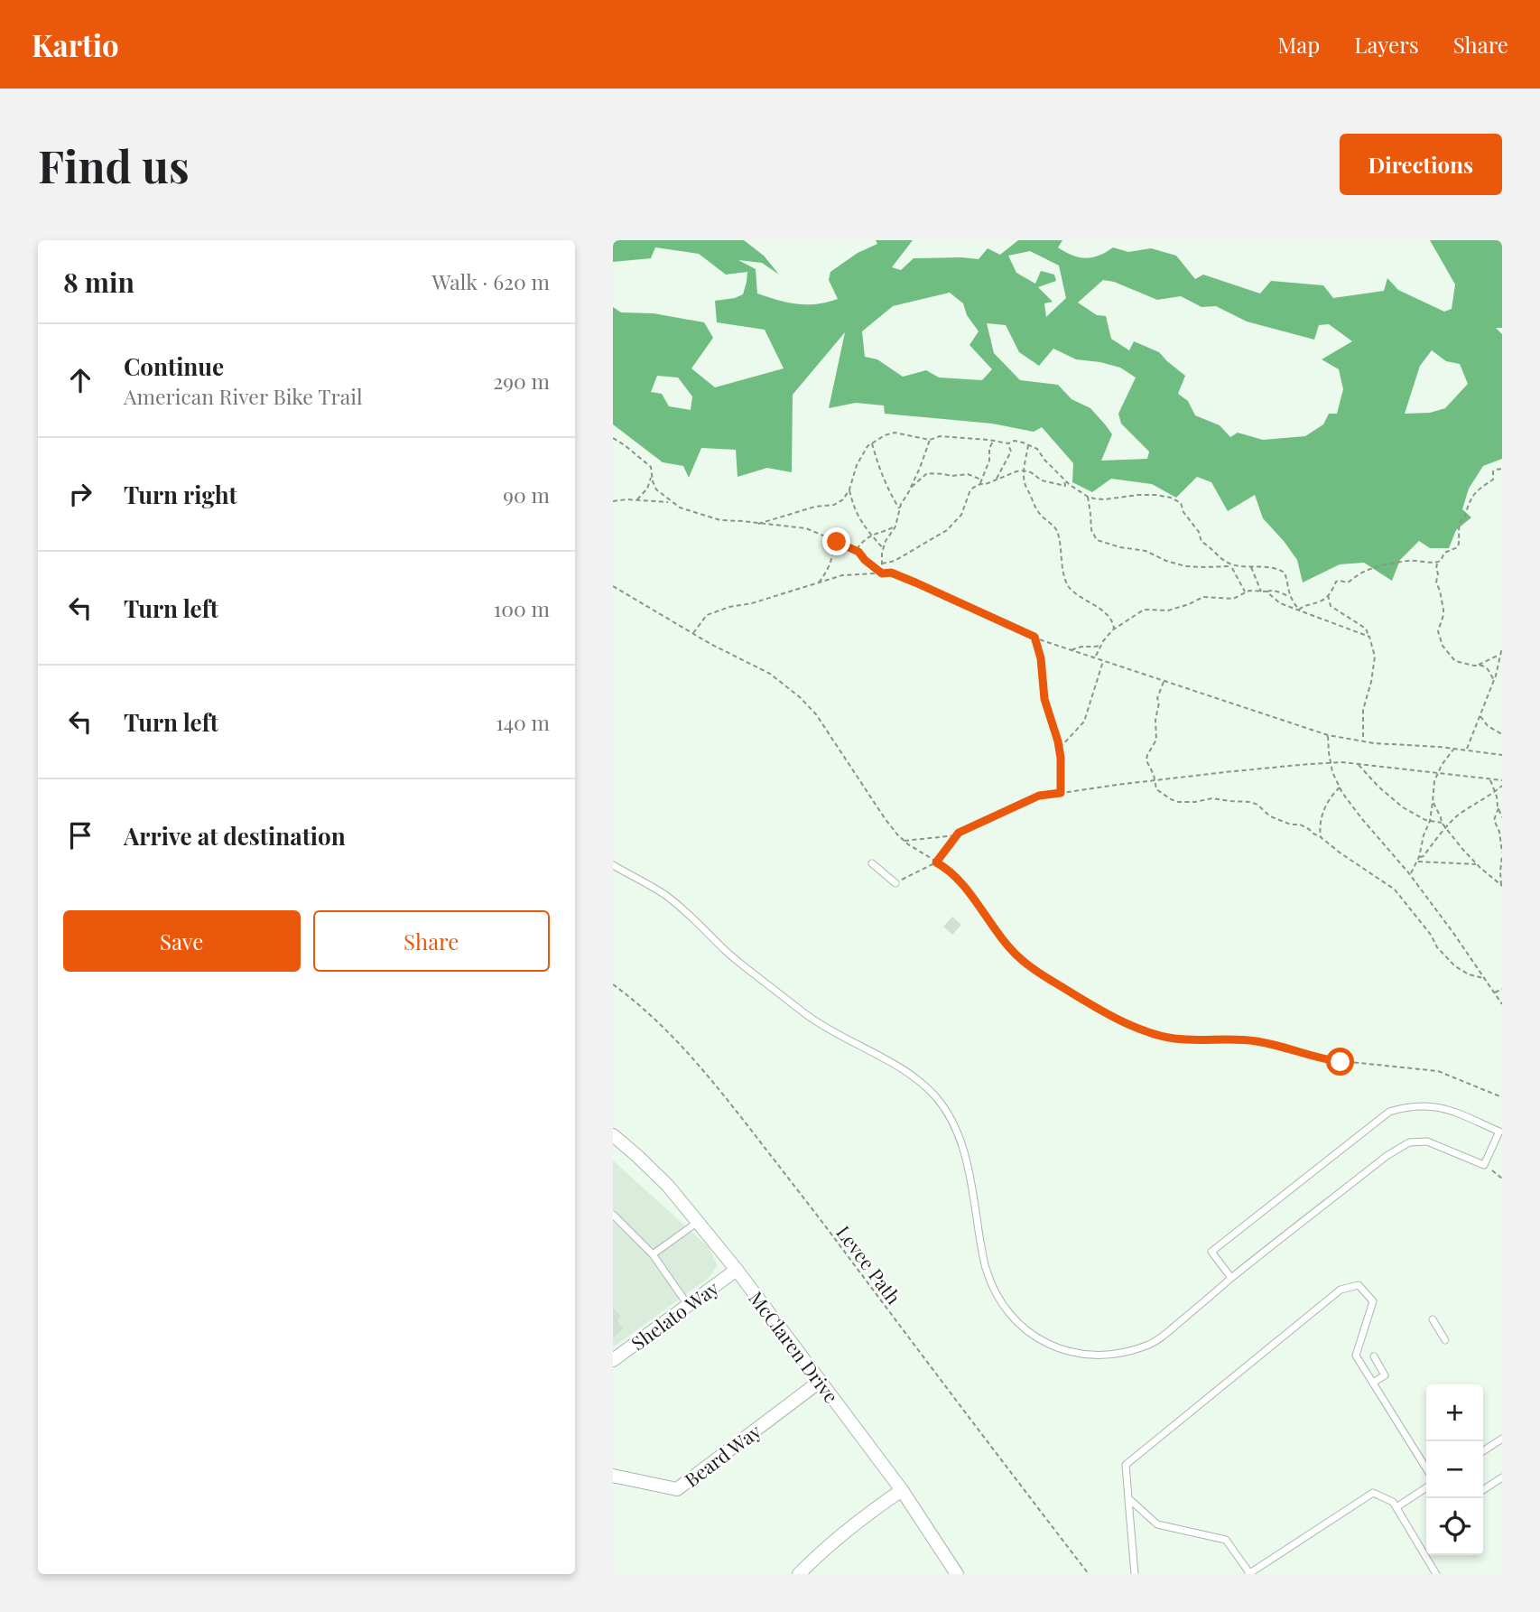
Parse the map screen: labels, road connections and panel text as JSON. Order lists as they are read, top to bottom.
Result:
{
  "streets": {
    "street": ["Shelato Way", "McClaren Drive", "Beard Way"],
    "path": ["Levee Path"]
  },
  "crossings": [
    ["Shelato Way", "McClaren Drive"],
    ["McClaren Drive", "Beard Way"]
  ],
  "page": {
    "header": "Kartio",
    "nav": ["Map", "Layers", "Share"],
    "buttons": [
      "Directions",
      ["Save", "Share"]
    ],
    "title": "Find us",
    "heading": ["8 min", "Walk · 620 m"],
    "list": [
      ["Continue", "American River Bike Trail", "290 m"],
      ["Turn right", "90 m"],
      ["Turn left", "100 m"],
      ["Turn left", "140 m"],
      "Arrive at destination"
    ],
    "map_buttons": ["+", "−"]
  }
}
